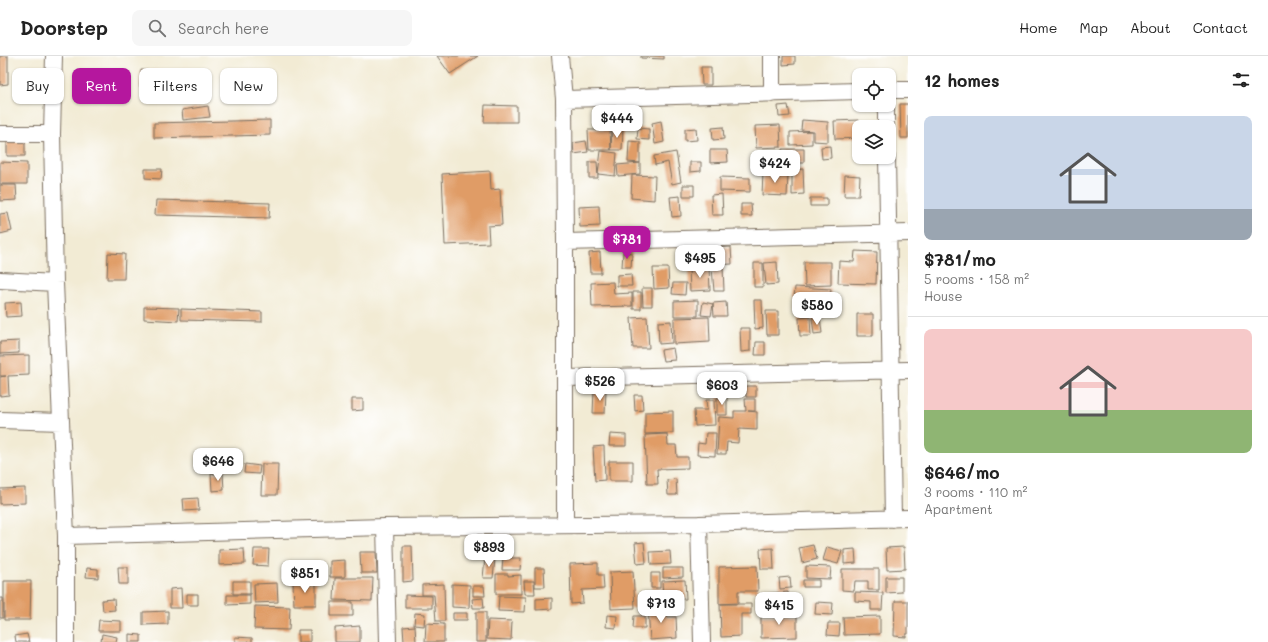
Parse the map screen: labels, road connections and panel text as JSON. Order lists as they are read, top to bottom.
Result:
{
  "page": {
    "header": "Doorstep",
    "search": "Search here",
    "nav": [
      "Home",
      "Map",
      "About",
      "Contact"
    ],
    "heading": "12 homes",
    "chip": [
      "Buy",
      "Rent",
      "Filters",
      "New"
    ],
    "list": [
      {
        "name": "$781/mo",
        "note": "5 rooms · 158 m² · House"
      },
      {
        "name": "$646/mo",
        "note": "3 rooms · 110 m² · Apartment"
      }
    ],
    "price": [
      "$444",
      "$424",
      "$781",
      "$495",
      "$580",
      "$526",
      "$603",
      "$646",
      "$893",
      "$851",
      "$713",
      "$415"
    ]
  }
}
